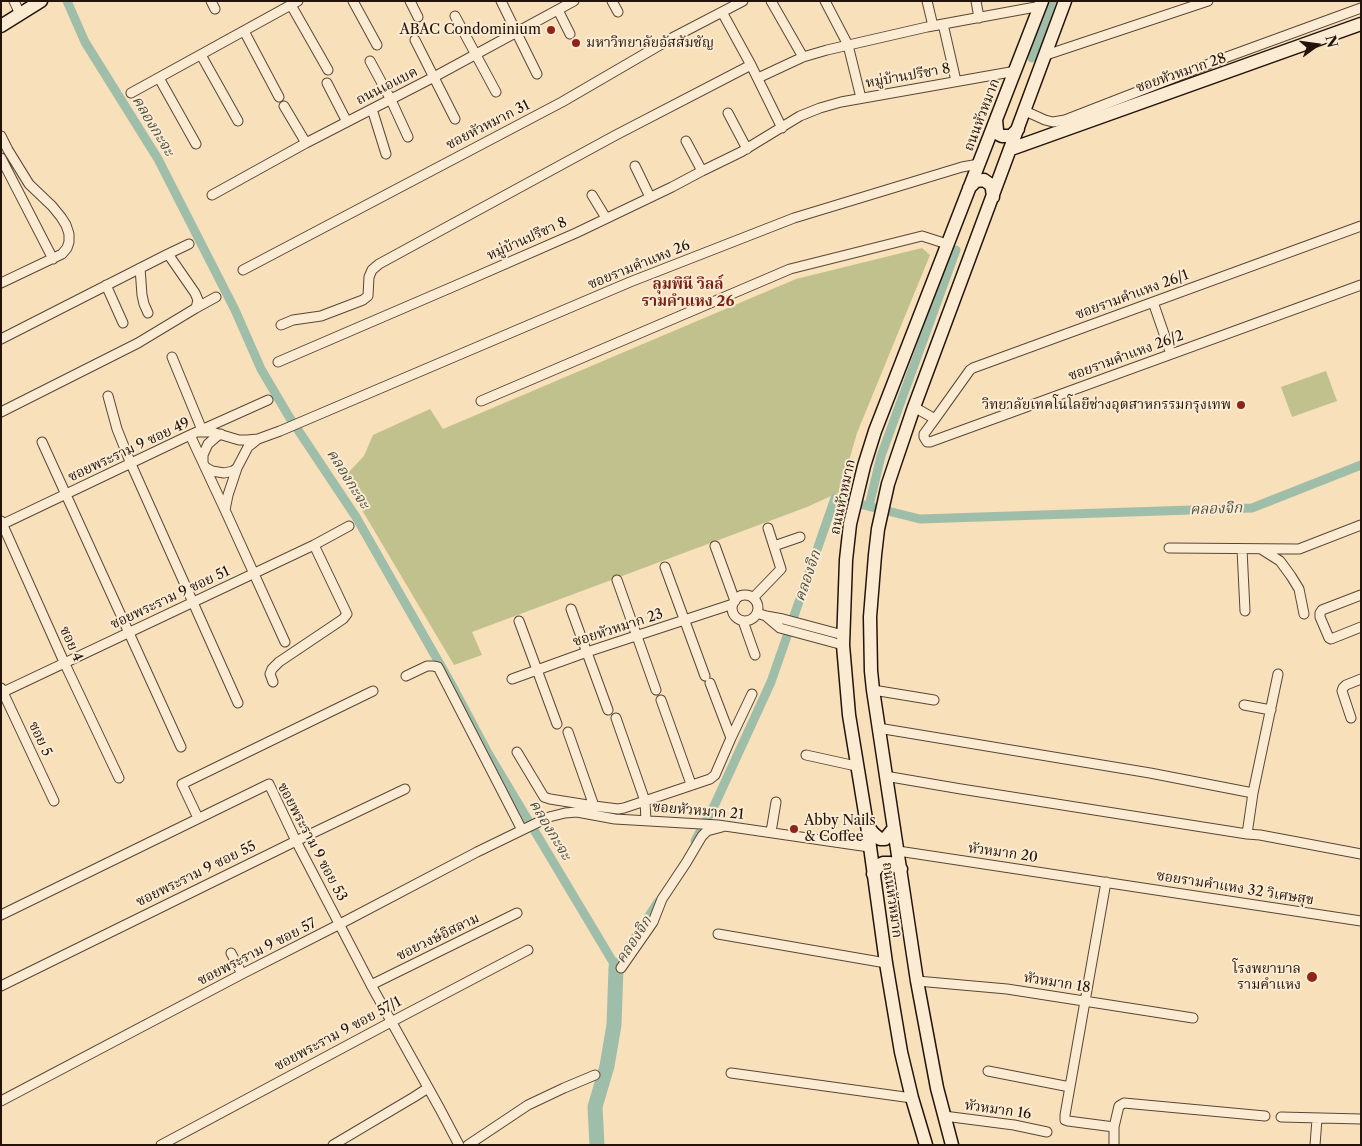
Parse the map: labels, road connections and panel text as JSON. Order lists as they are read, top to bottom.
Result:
{
  "streets": {
    "main road": ["ซอยหัวหมาก 28", "ถนนหัวหมาก"],
    "street": [
      "หมู่บ้านปรีชา 8",
      "ถนนเอแบค",
      "ซอยหัวหมาก 31",
      "ซอยรามคำแหง 26",
      "ซอยรามคำแหง 26/1",
      "ซอยรามคำแหง 26/2",
      "ซอยพระราม 9 ซอย 49",
      "ซอยพระราม 9 ซอย 51",
      "ซอยหัวหมาก 23",
      "ซอย 4",
      "ซอย 5",
      "ซอยหัวหมาก 21",
      "ซอยพระราม 9 ซอย 53",
      "หัวหมาก 20",
      "ซอยพระราม 9 ซอย 55",
      "ซอยรามคำแหง 32 วิเศษสุข",
      "ซอยวงษ์อิสลาม",
      "ซอยพระราม 9 ซอย 57",
      "หัวหมาก 18",
      "ซอยพระราม 9 ซอย 57/1",
      "หัวหมาก 16"
    ]
  },
  "crossings": [
    ["ซอยหัวหมาก 28", "ถนนหัวหมาก"],
    ["หมู่บ้านปรีชา 8", "ถนนหัวหมาก"],
    ["ถนนหัวหมาก", "ซอยรามคำแหง 26"],
    ["ถนนหัวหมาก", "ซอยหัวหมาก 21"],
    ["ถนนหัวหมาก", "หัวหมาก 20"],
    ["ถนนหัวหมาก", "หัวหมาก 18"],
    ["ถนนหัวหมาก", "หัวหมาก 16"],
    ["ซอยรามคำแหง 26/1", "ซอยรามคำแหง 26/2"],
    ["ซอยพระราม 9 ซอย 49", "ซอย 4"],
    ["ซอยพระราม 9 ซอย 51", "ซอย 4"],
    ["ซอยพระราม 9 ซอย 51", "ซอย 5"],
    ["ซอยหัวหมาก 21", "ซอยพระราม 9 ซอย 57"],
    ["ซอยพระราม 9 ซอย 53", "ซอยพระราม 9 ซอย 55"],
    ["ซอยพระราม 9 ซอย 53", "ซอยวงษ์อิสลาม"],
    ["ซอยพระราม 9 ซอย 53", "ซอยพระราม 9 ซอย 57"],
    ["ซอยพระราม 9 ซอย 53", "ซอยพระราม 9 ซอย 57/1"],
    ["หัวหมาก 20", "ซอยรามคำแหง 32 วิเศษสุข"]
  ],
  "districts": ["ลุมพินี วิลล์ รามคำแหง 26"],
  "water": ["คลองกะจะ", "คลองจิก"],
  "places": [
    "ABAC Condominium",
    "มหาวิทยาลัยอัสสัมชัญ",
    "วิทยาลัยเทคโนโลยีช่างอุตสาหกรรมกรุงเทพ",
    "Abby Nails & Coffee",
    "โรงพยาบาล รามคำแหง"
  ],
  "north": "right"
}
